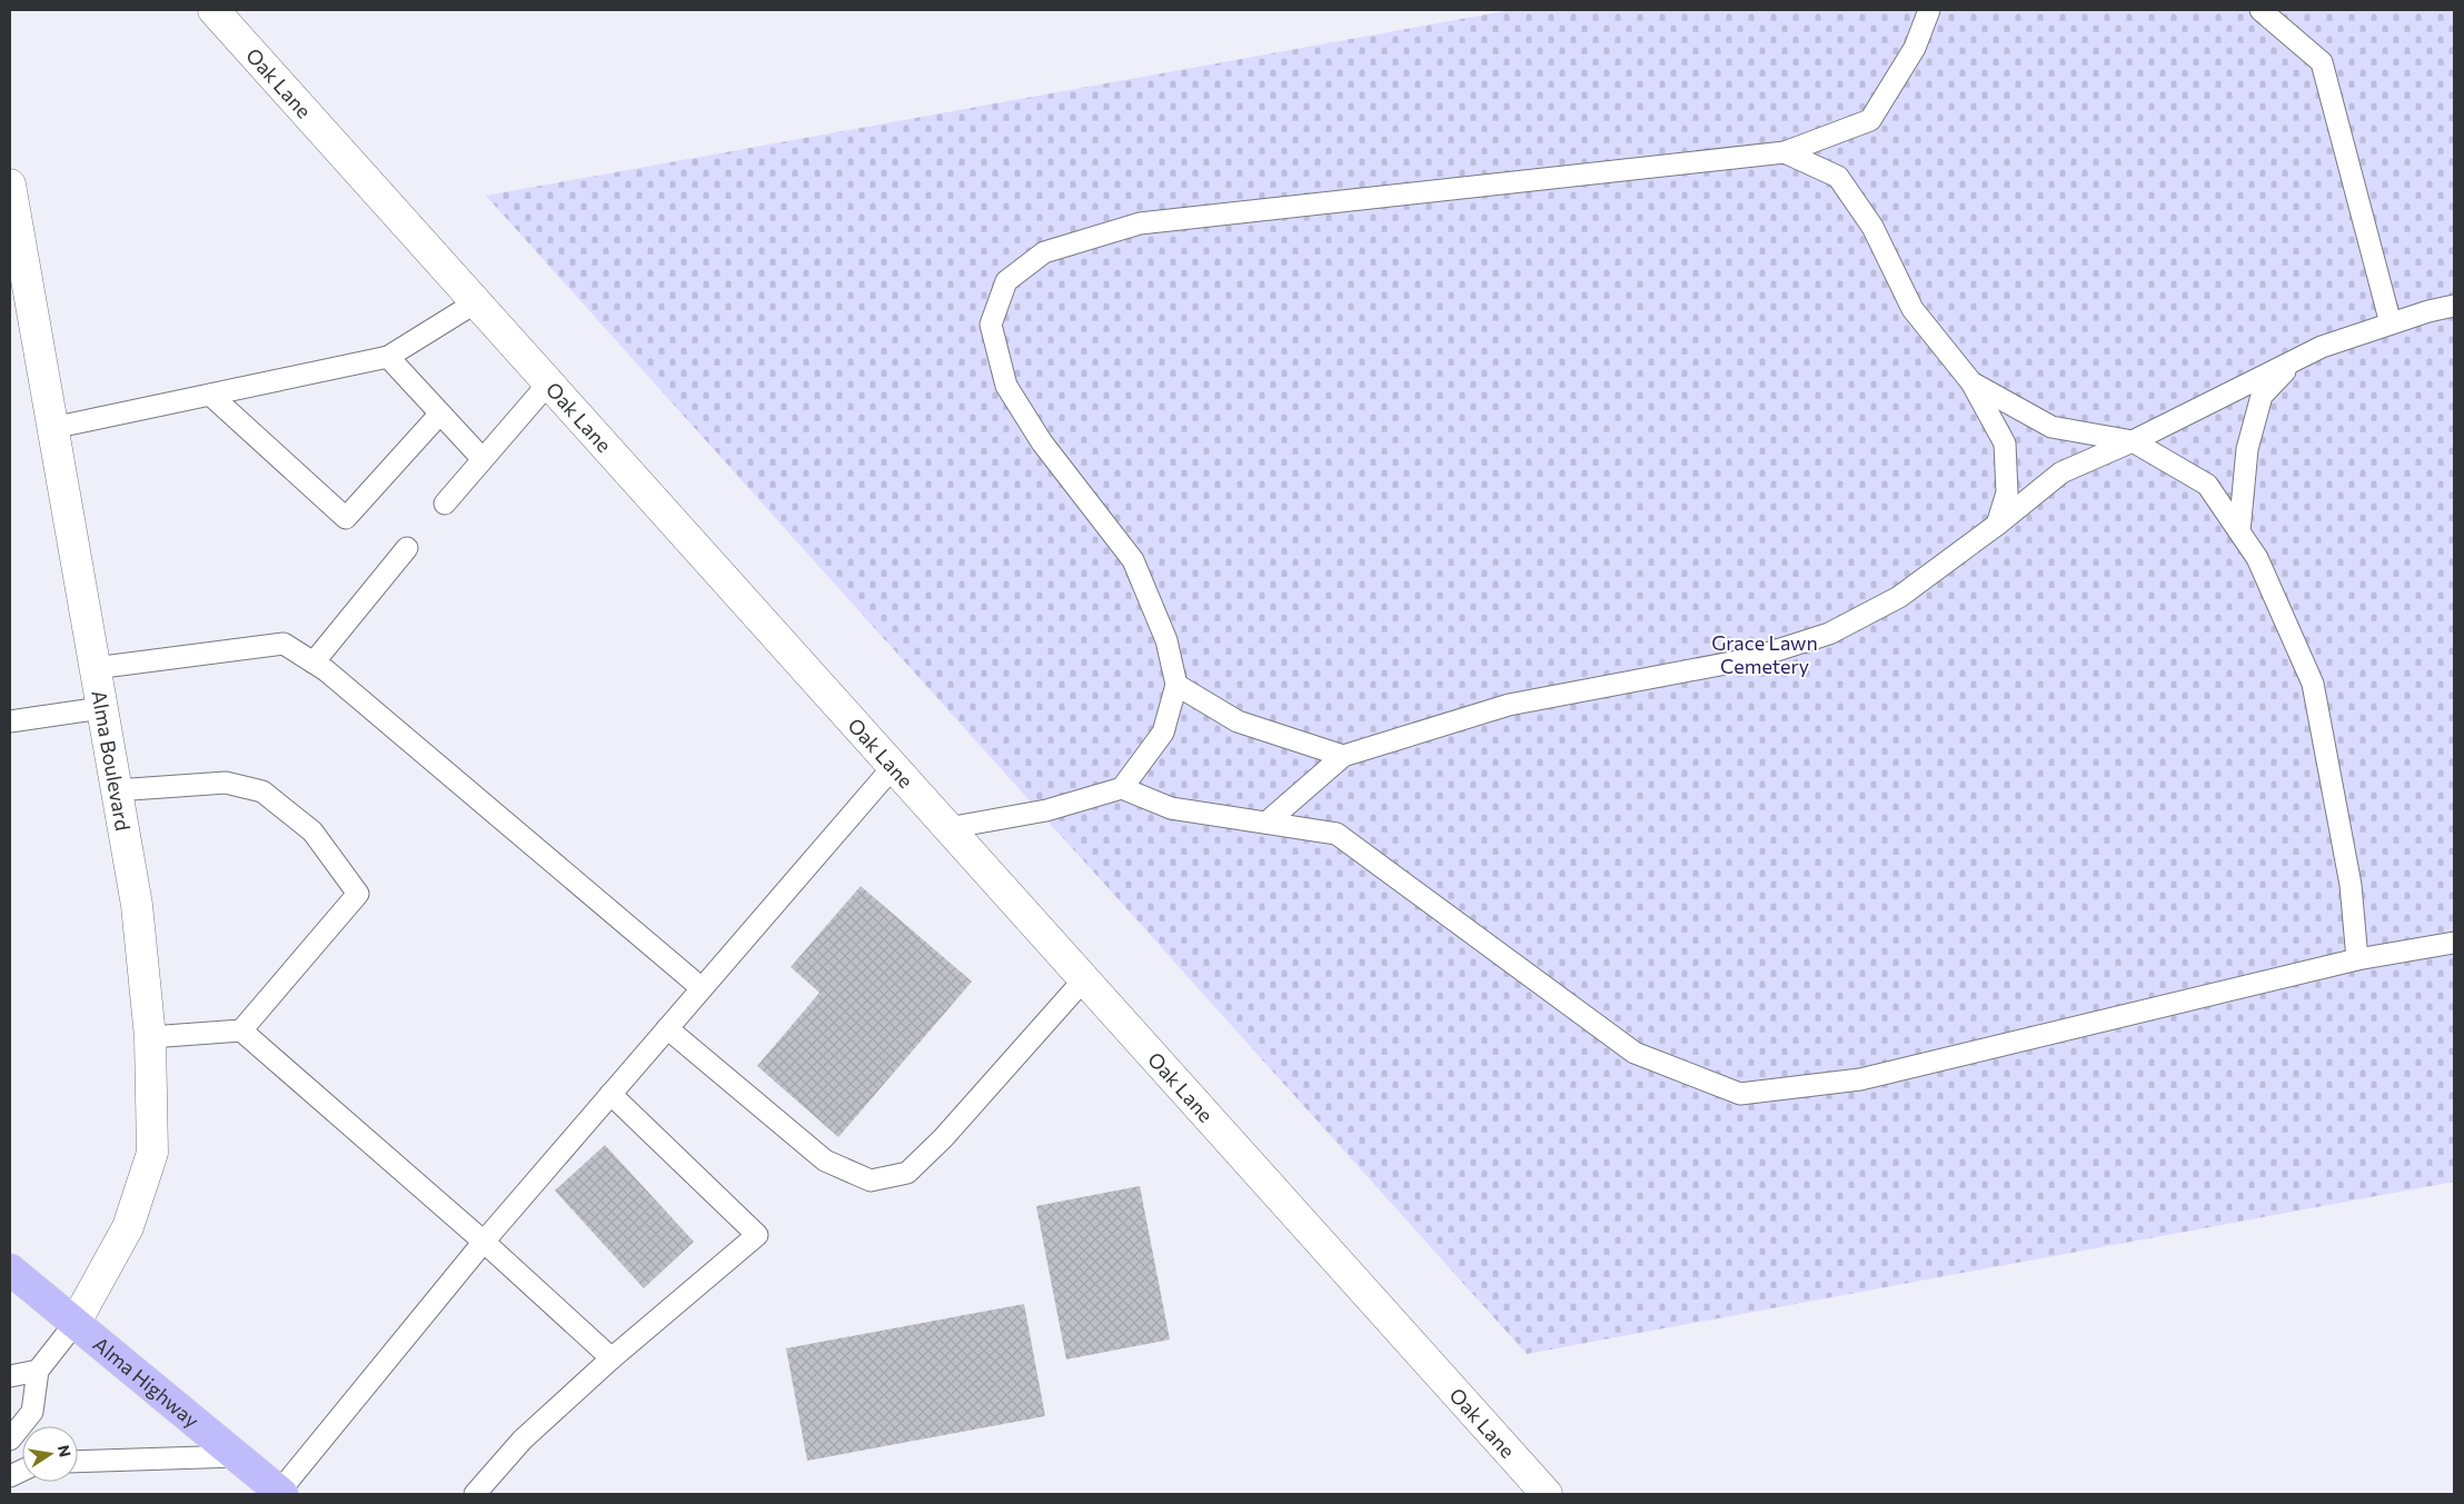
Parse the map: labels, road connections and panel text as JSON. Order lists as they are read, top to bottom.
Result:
{
  "streets": {
    "main road": ["Alma Highway"],
    "street": ["Oak Lane", "Alma Boulevard"]
  },
  "crossings": [
    ["Alma Boulevard", "Alma Highway"]
  ],
  "parks": ["Grace Lawn Cemetery"],
  "north": "right"
}
